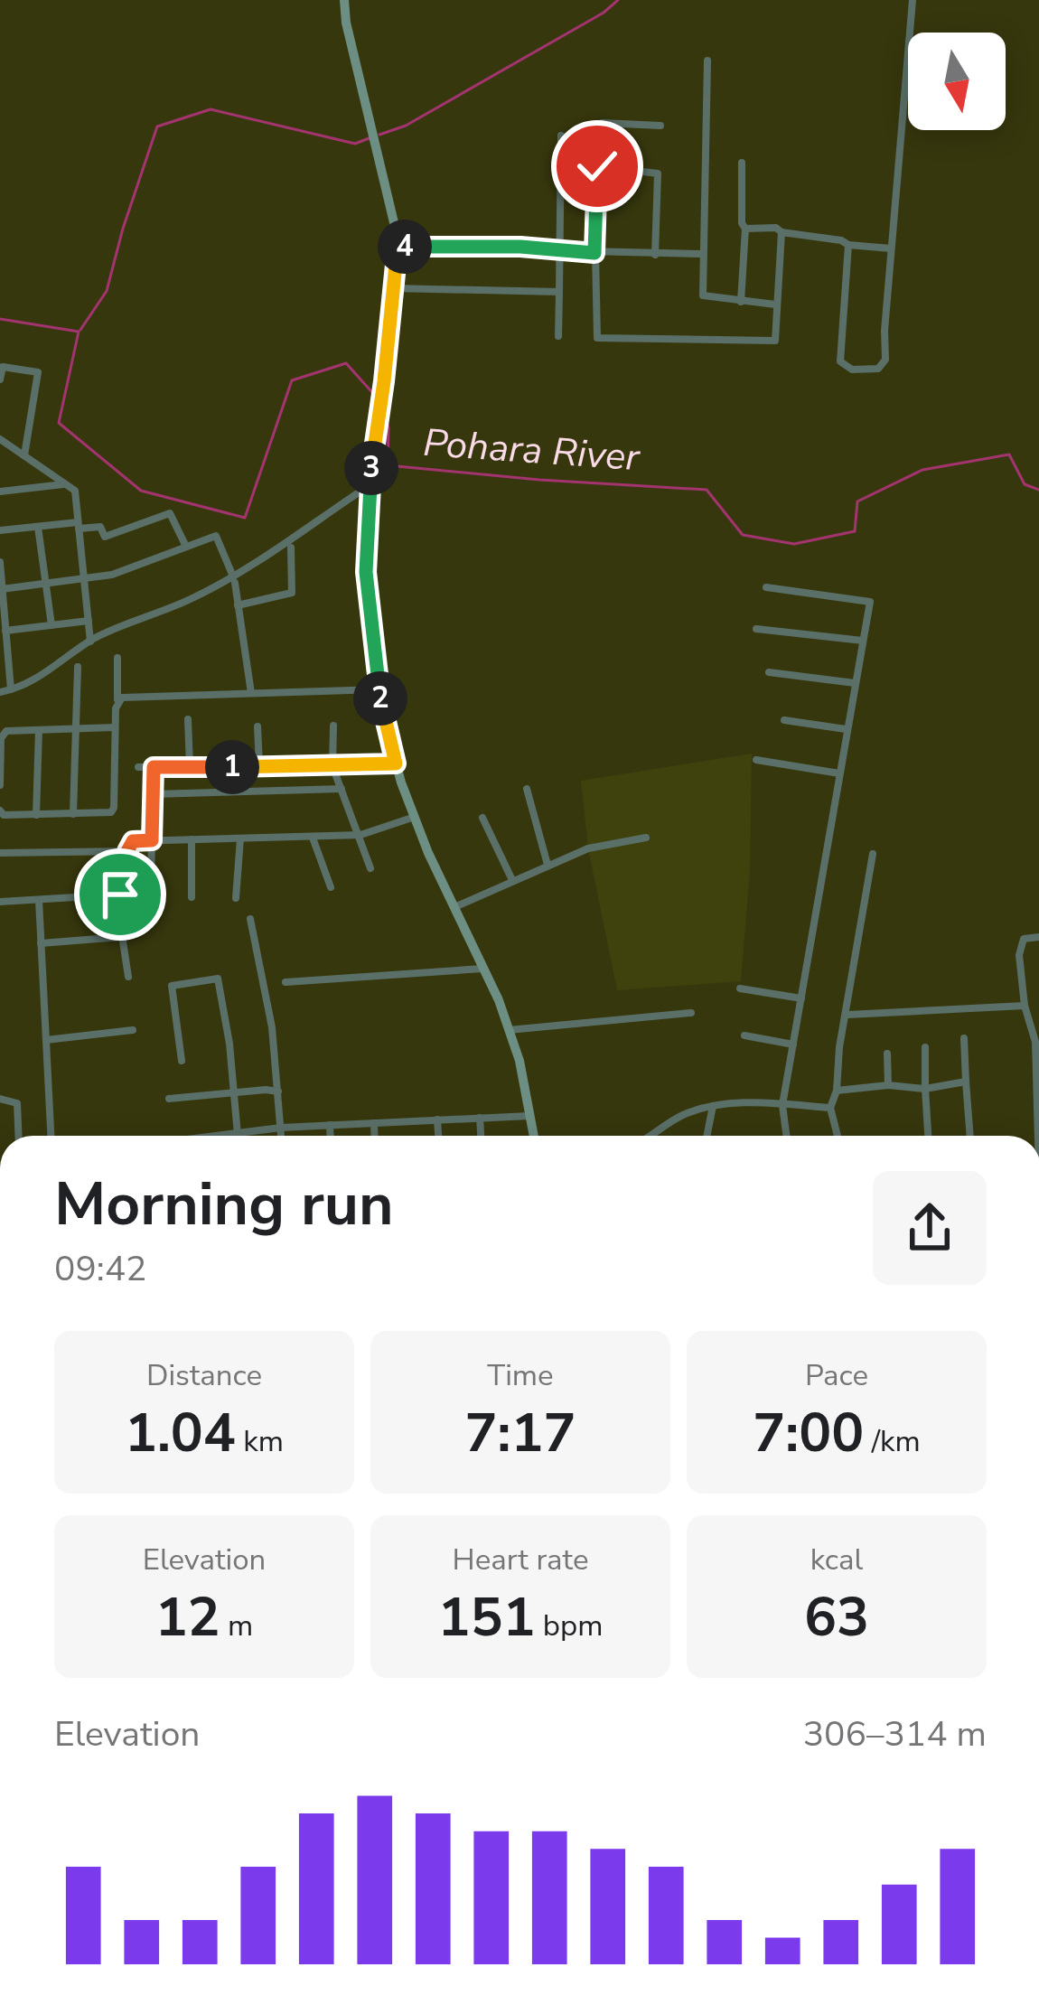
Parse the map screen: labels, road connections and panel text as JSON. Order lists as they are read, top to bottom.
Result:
{
  "water": ["Pohara River"],
  "north": "bottom",
  "page": {
    "pins": [
      "4",
      "3",
      "2",
      "1"
    ],
    "heading": ["Morning run", "09:42"],
    "stats": [
      ["Distance", "1.04 km"],
      ["Time", "7:17"],
      ["Pace", "7:00 /km"],
      ["Elevation", "12 m"],
      ["Heart rate", "151 bpm"],
      ["kcal", "63"]
    ],
    "chart": ["Elevation", "306–314 m"]
  }
}
